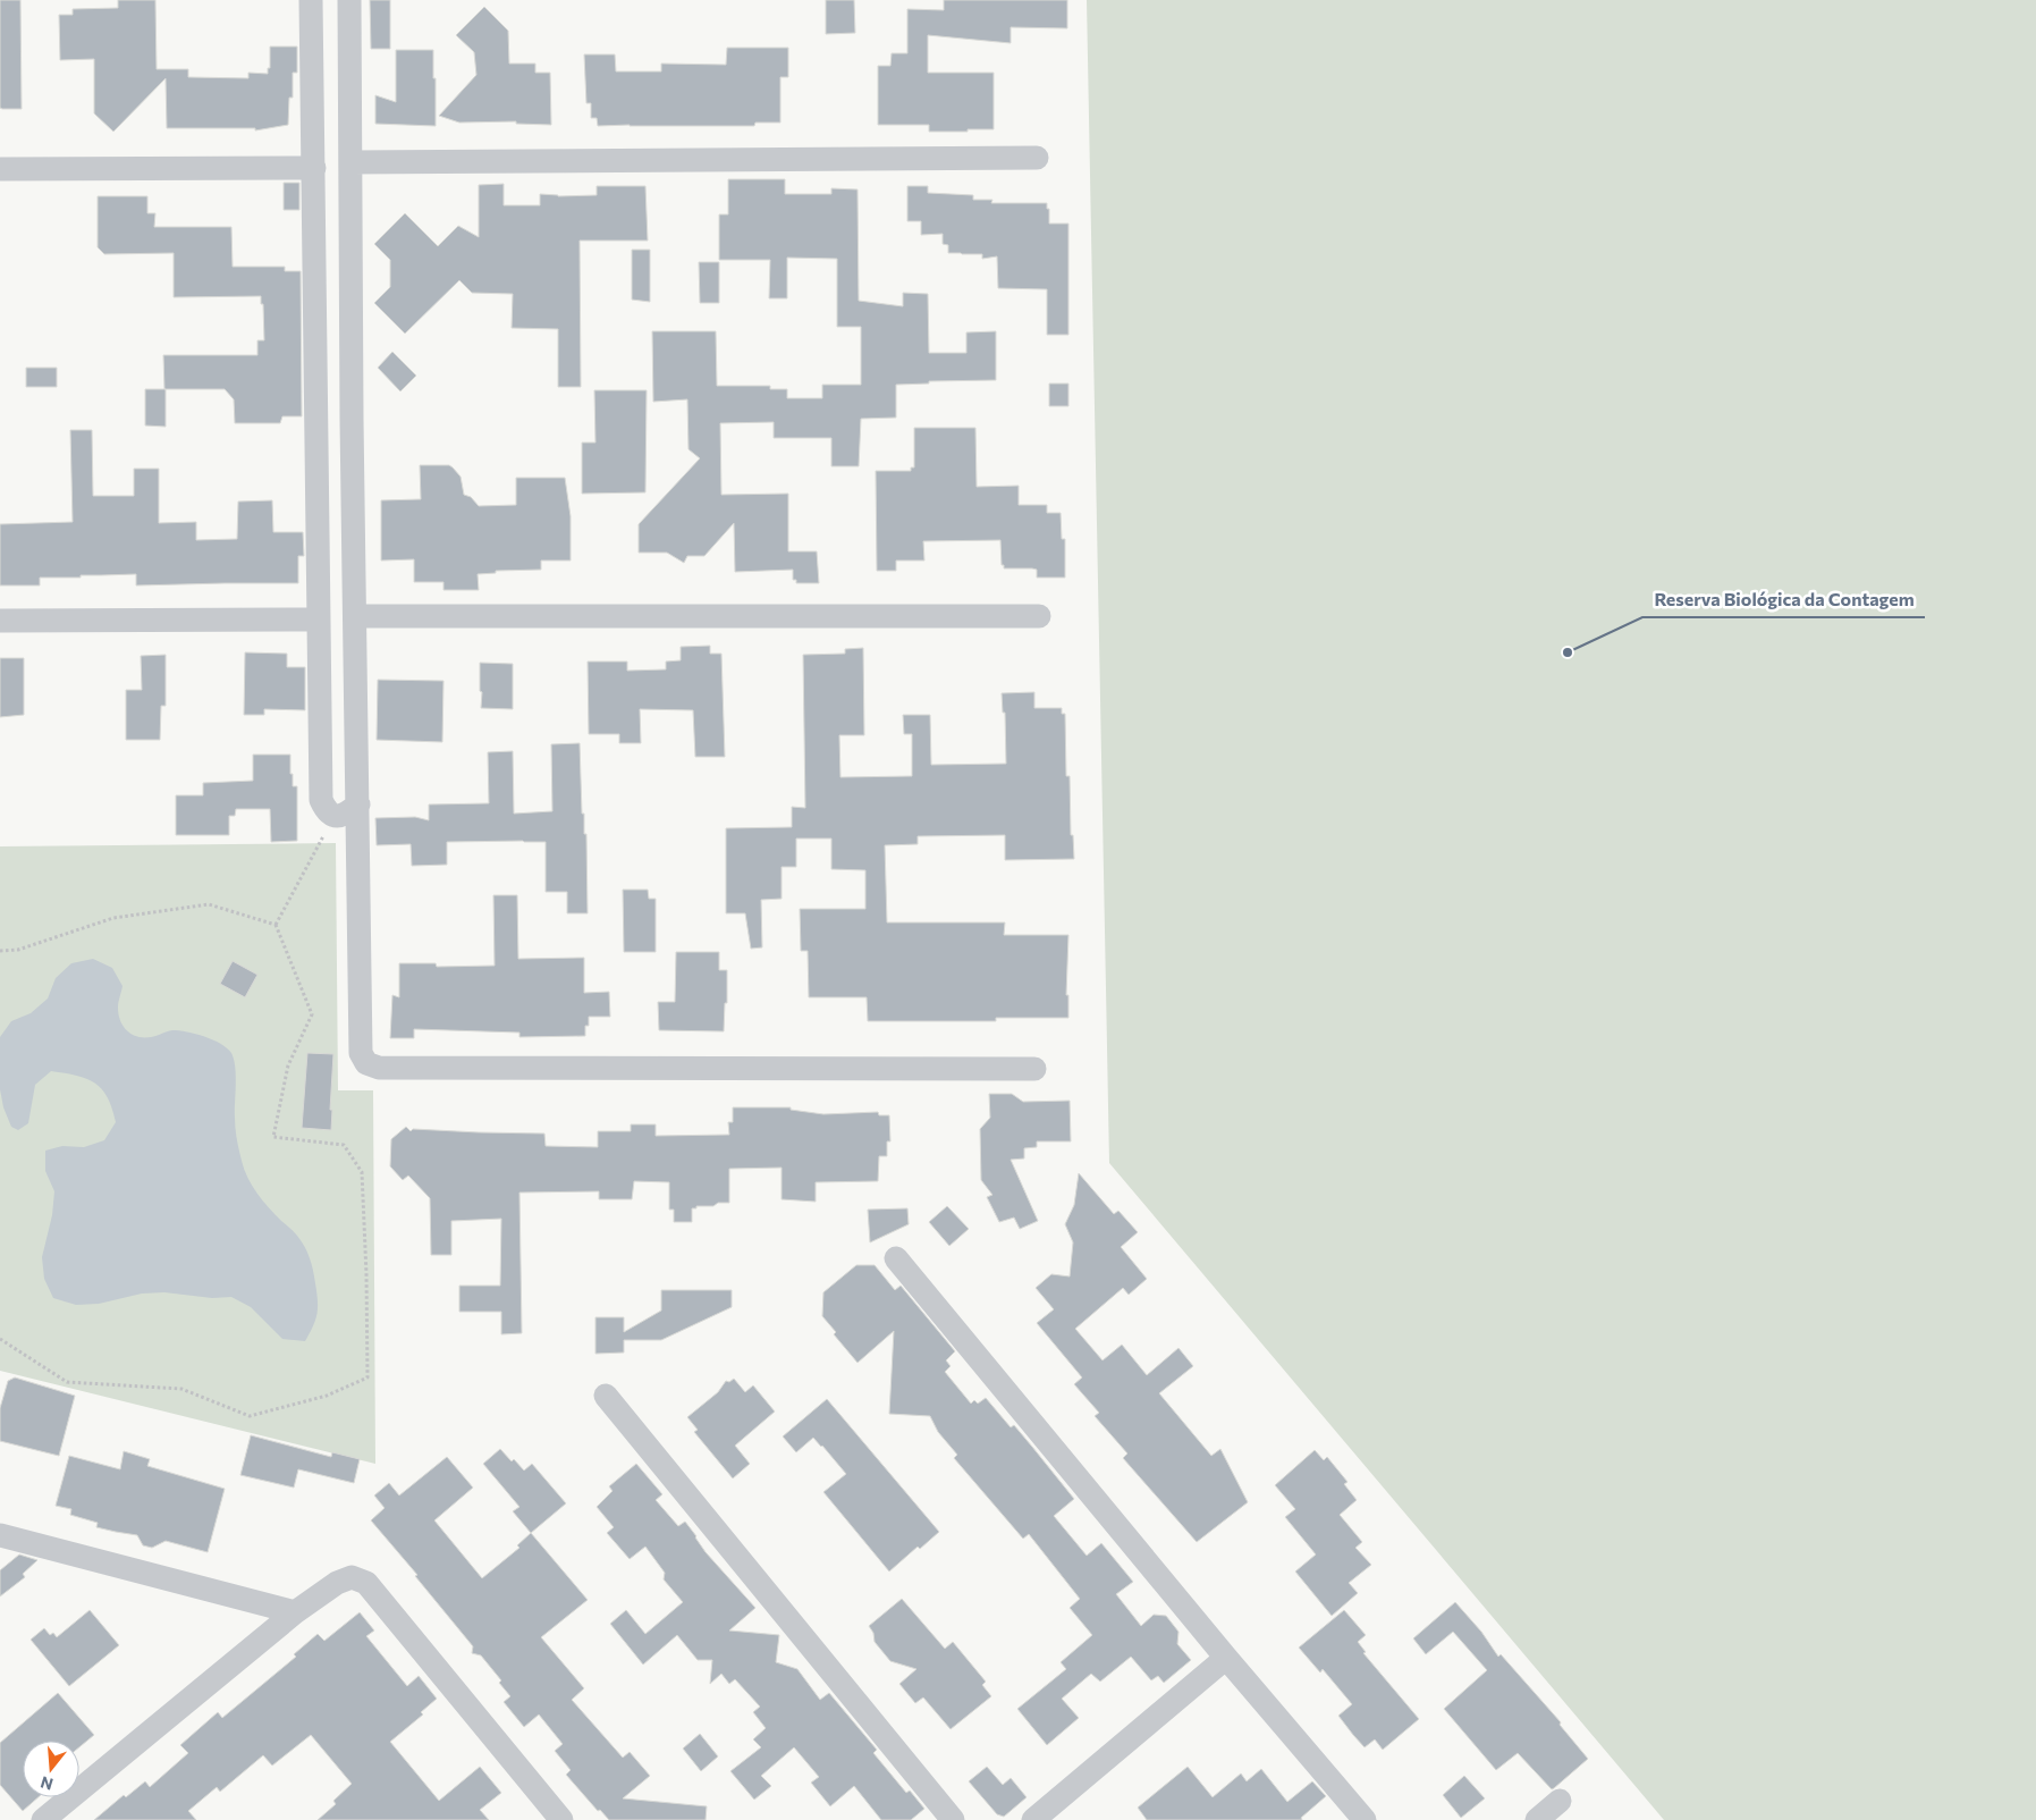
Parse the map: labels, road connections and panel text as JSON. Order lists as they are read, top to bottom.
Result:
{
  "places": ["Reserva Biológica da Contagem"],
  "north": "bottom"
}
